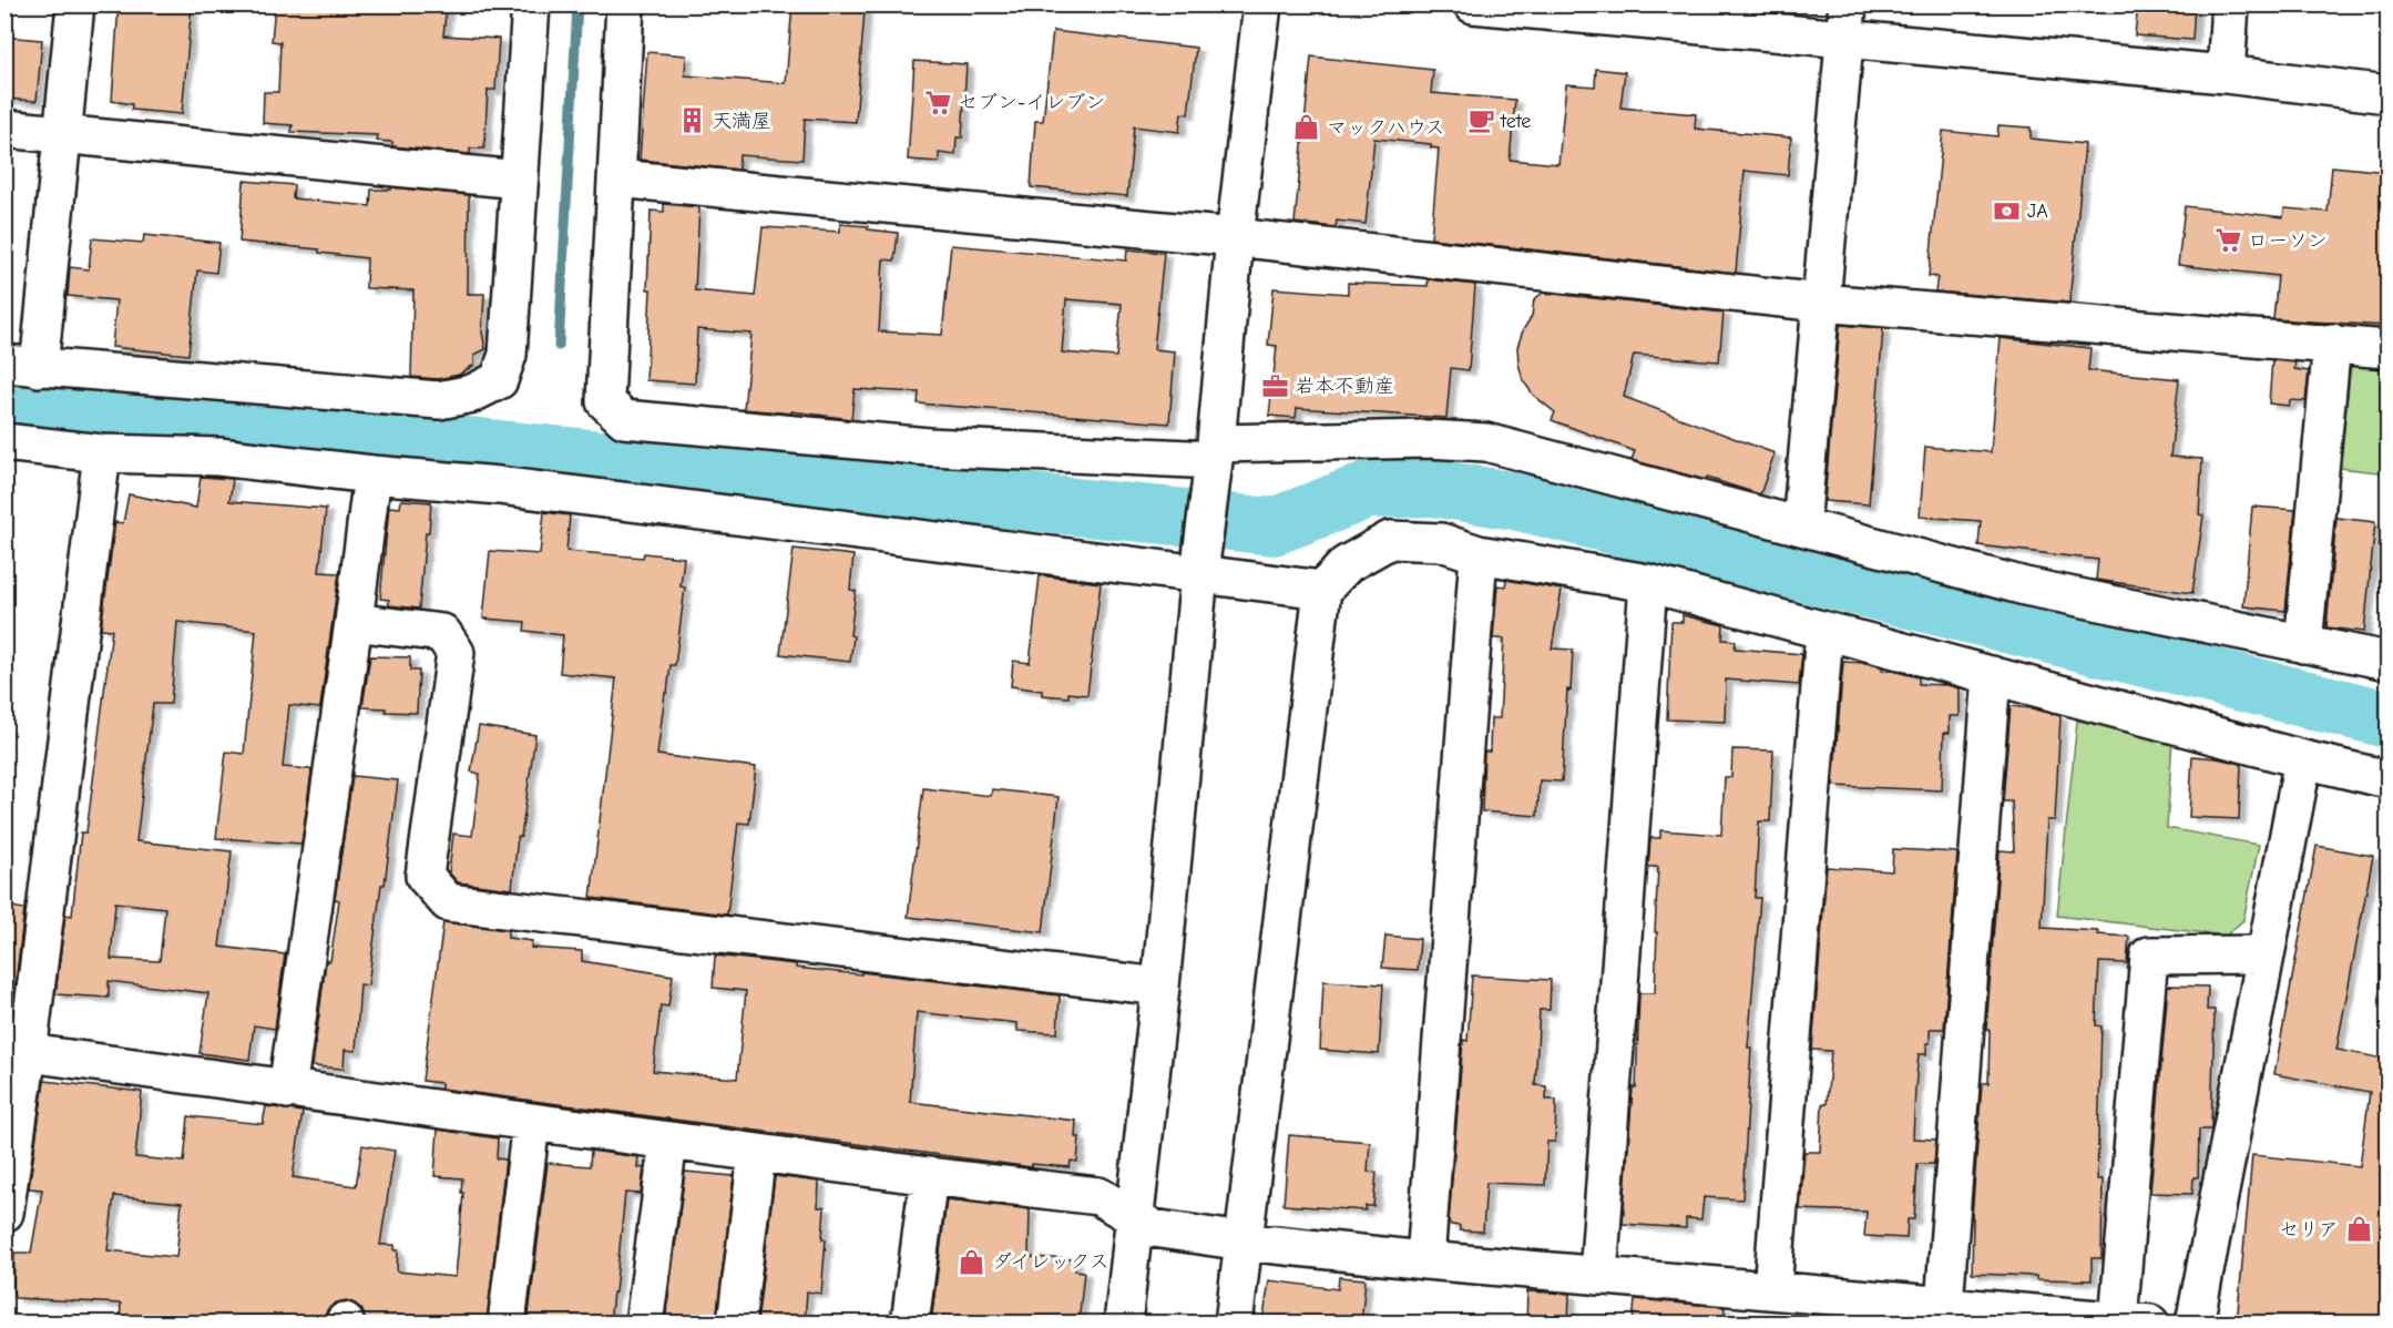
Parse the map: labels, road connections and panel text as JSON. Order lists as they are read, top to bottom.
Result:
{
  "places": {
    "supermarket": ["セブン-イレブン", "ローソン"],
    "building": ["天満屋"],
    "cafe": ["tete"],
    "shop": ["マックハウス", "セリア", "ダイレックス"],
    "bank": ["JA"],
    "office": ["岩本不動産"]
  }
}
